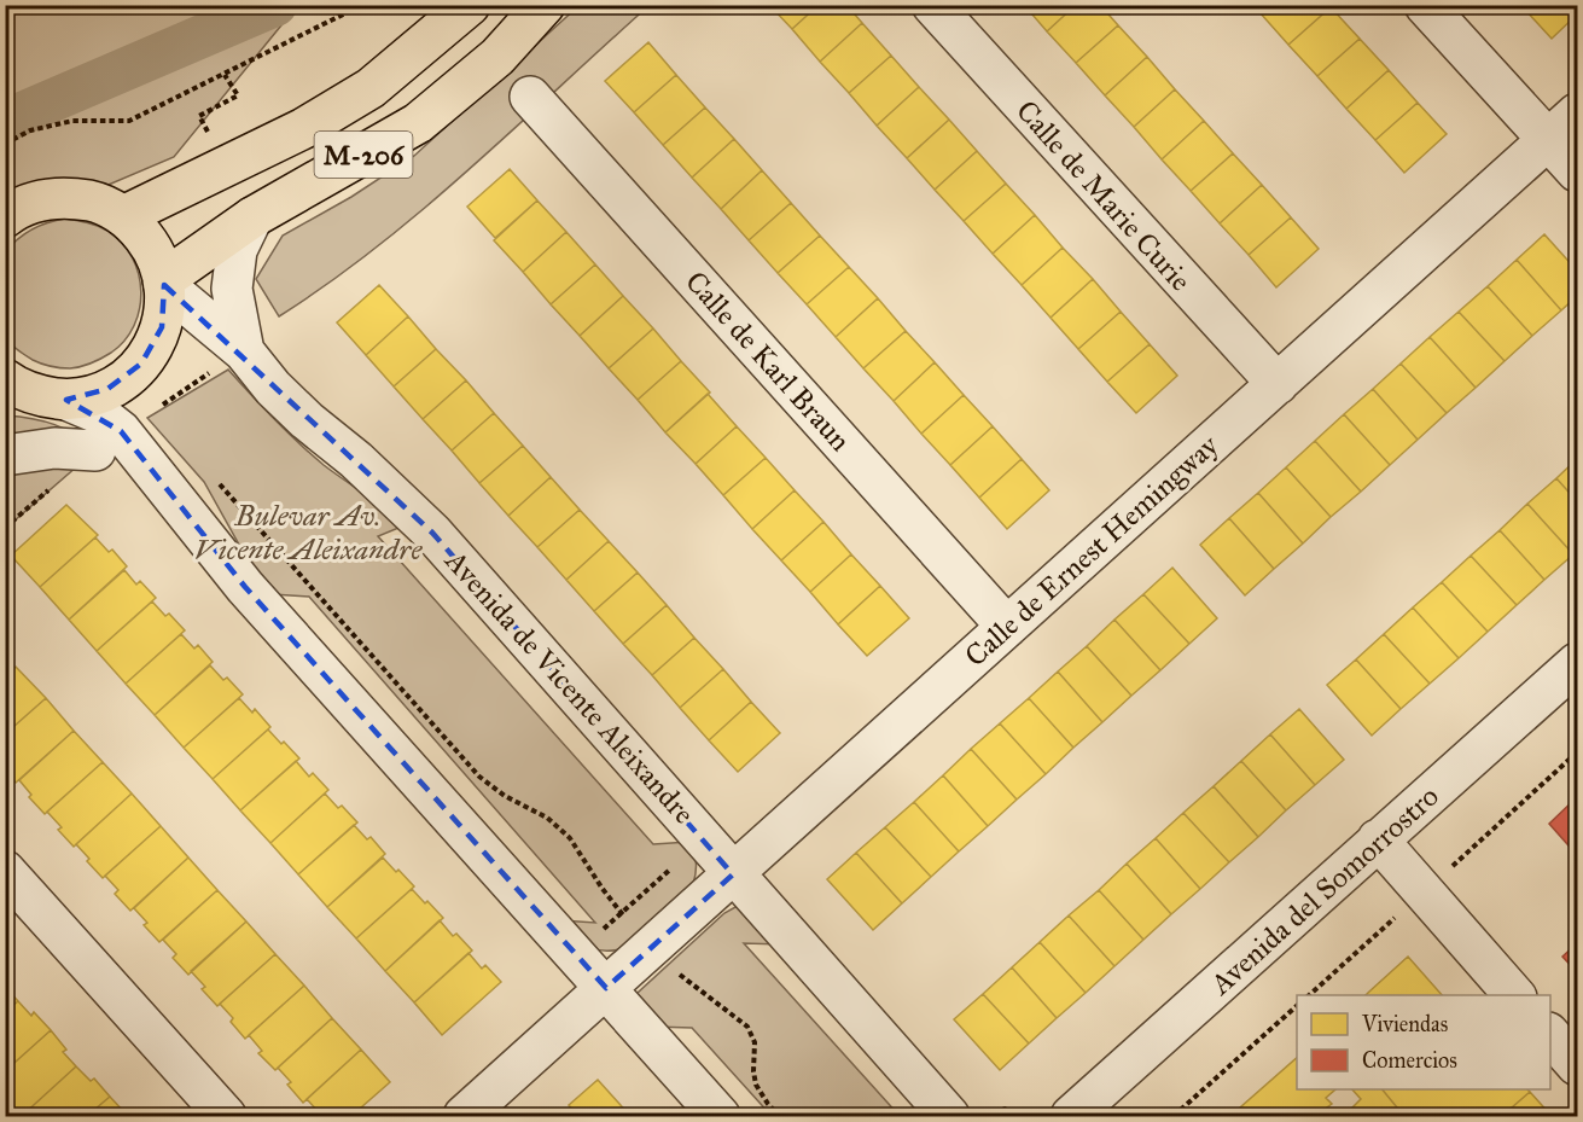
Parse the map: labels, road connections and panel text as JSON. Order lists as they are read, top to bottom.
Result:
{
  "streets": {
    "main road": ["M-206"],
    "street": [
      "Calle de Marie Curie",
      "Calle de Karl Braun",
      "Calle de Ernest Hemingway",
      "Avenida de Vicente Aleixandre",
      "Avenida del Somorrostro"
    ]
  },
  "crossings": [
    ["M-206", "Avenida de Vicente Aleixandre"],
    ["Calle de Marie Curie", "Calle de Ernest Hemingway"],
    ["Calle de Karl Braun", "Calle de Ernest Hemingway"],
    ["Calle de Ernest Hemingway", "Avenida de Vicente Aleixandre"]
  ],
  "parks": ["Bulevar Av. Vicente Aleixandre"],
  "legend": ["Viviendas", "Comercios"]
}
